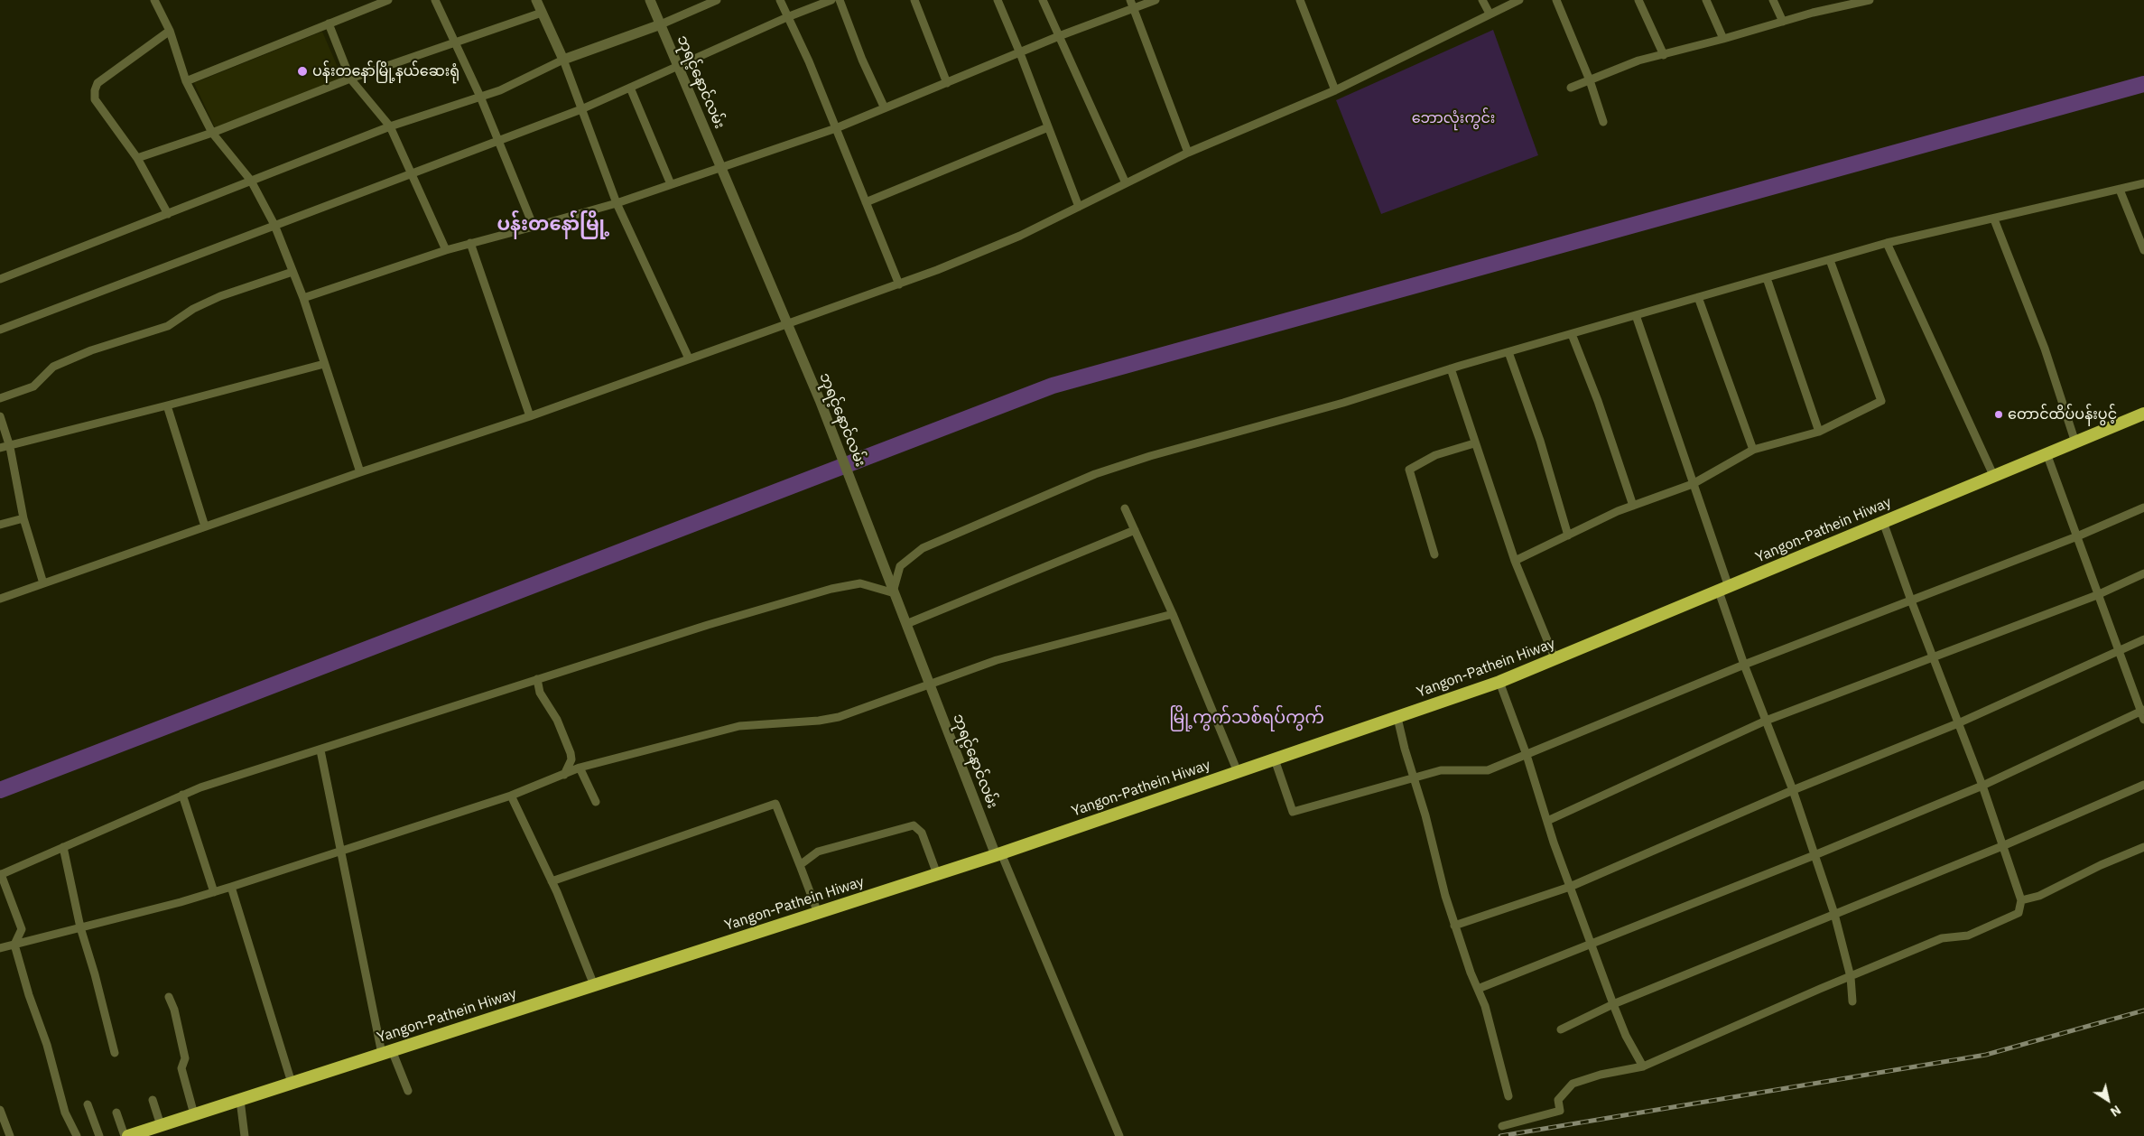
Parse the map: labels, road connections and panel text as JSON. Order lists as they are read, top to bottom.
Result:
{
  "streets": {
    "highway": ["Yangon-Pathein Hiway"],
    "street": ["ဘုရင့်နောင်လမ်း"]
  },
  "crossings": [
    ["ဘုရင့်နောင်လမ်း", "Yangon-Pathein Hiway"]
  ],
  "districts": ["ပန်းတနော်မြို့", "မြို့ကွက်သစ်ရပ်ကွက်"],
  "parks": ["ဘောလုံးကွင်း"],
  "places": ["ပန်းတနော်မြို့နယ်ဆေးရုံ", "တောင်ထိပ်ပန်းပွင့်"],
  "north": "bottom right"
}
